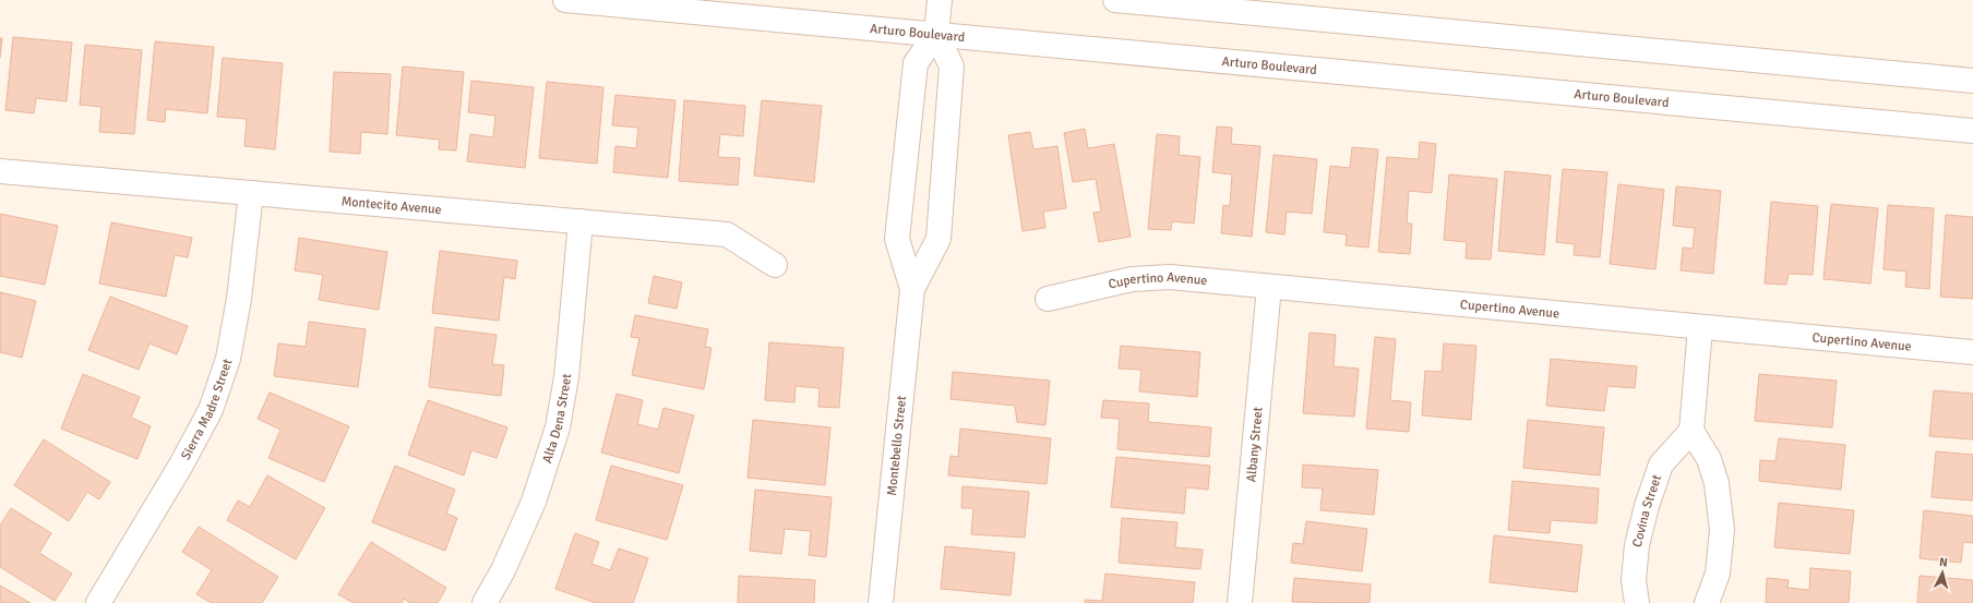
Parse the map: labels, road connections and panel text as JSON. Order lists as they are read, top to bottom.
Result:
{
  "streets": {
    "street": [
      "Arturo Boulevard",
      "Montecito Avenue",
      "Cupertino Avenue",
      "Sierra Madre Street",
      "Alta Dena Street",
      "Albany Street",
      "Montebello Street",
      "Covina Street"
    ]
  },
  "crossings": [
    ["Arturo Boulevard", "Montebello Street"],
    ["Montecito Avenue", "Sierra Madre Street"],
    ["Montecito Avenue", "Alta Dena Street"],
    ["Cupertino Avenue", "Albany Street"]
  ],
  "north": "top"
}
